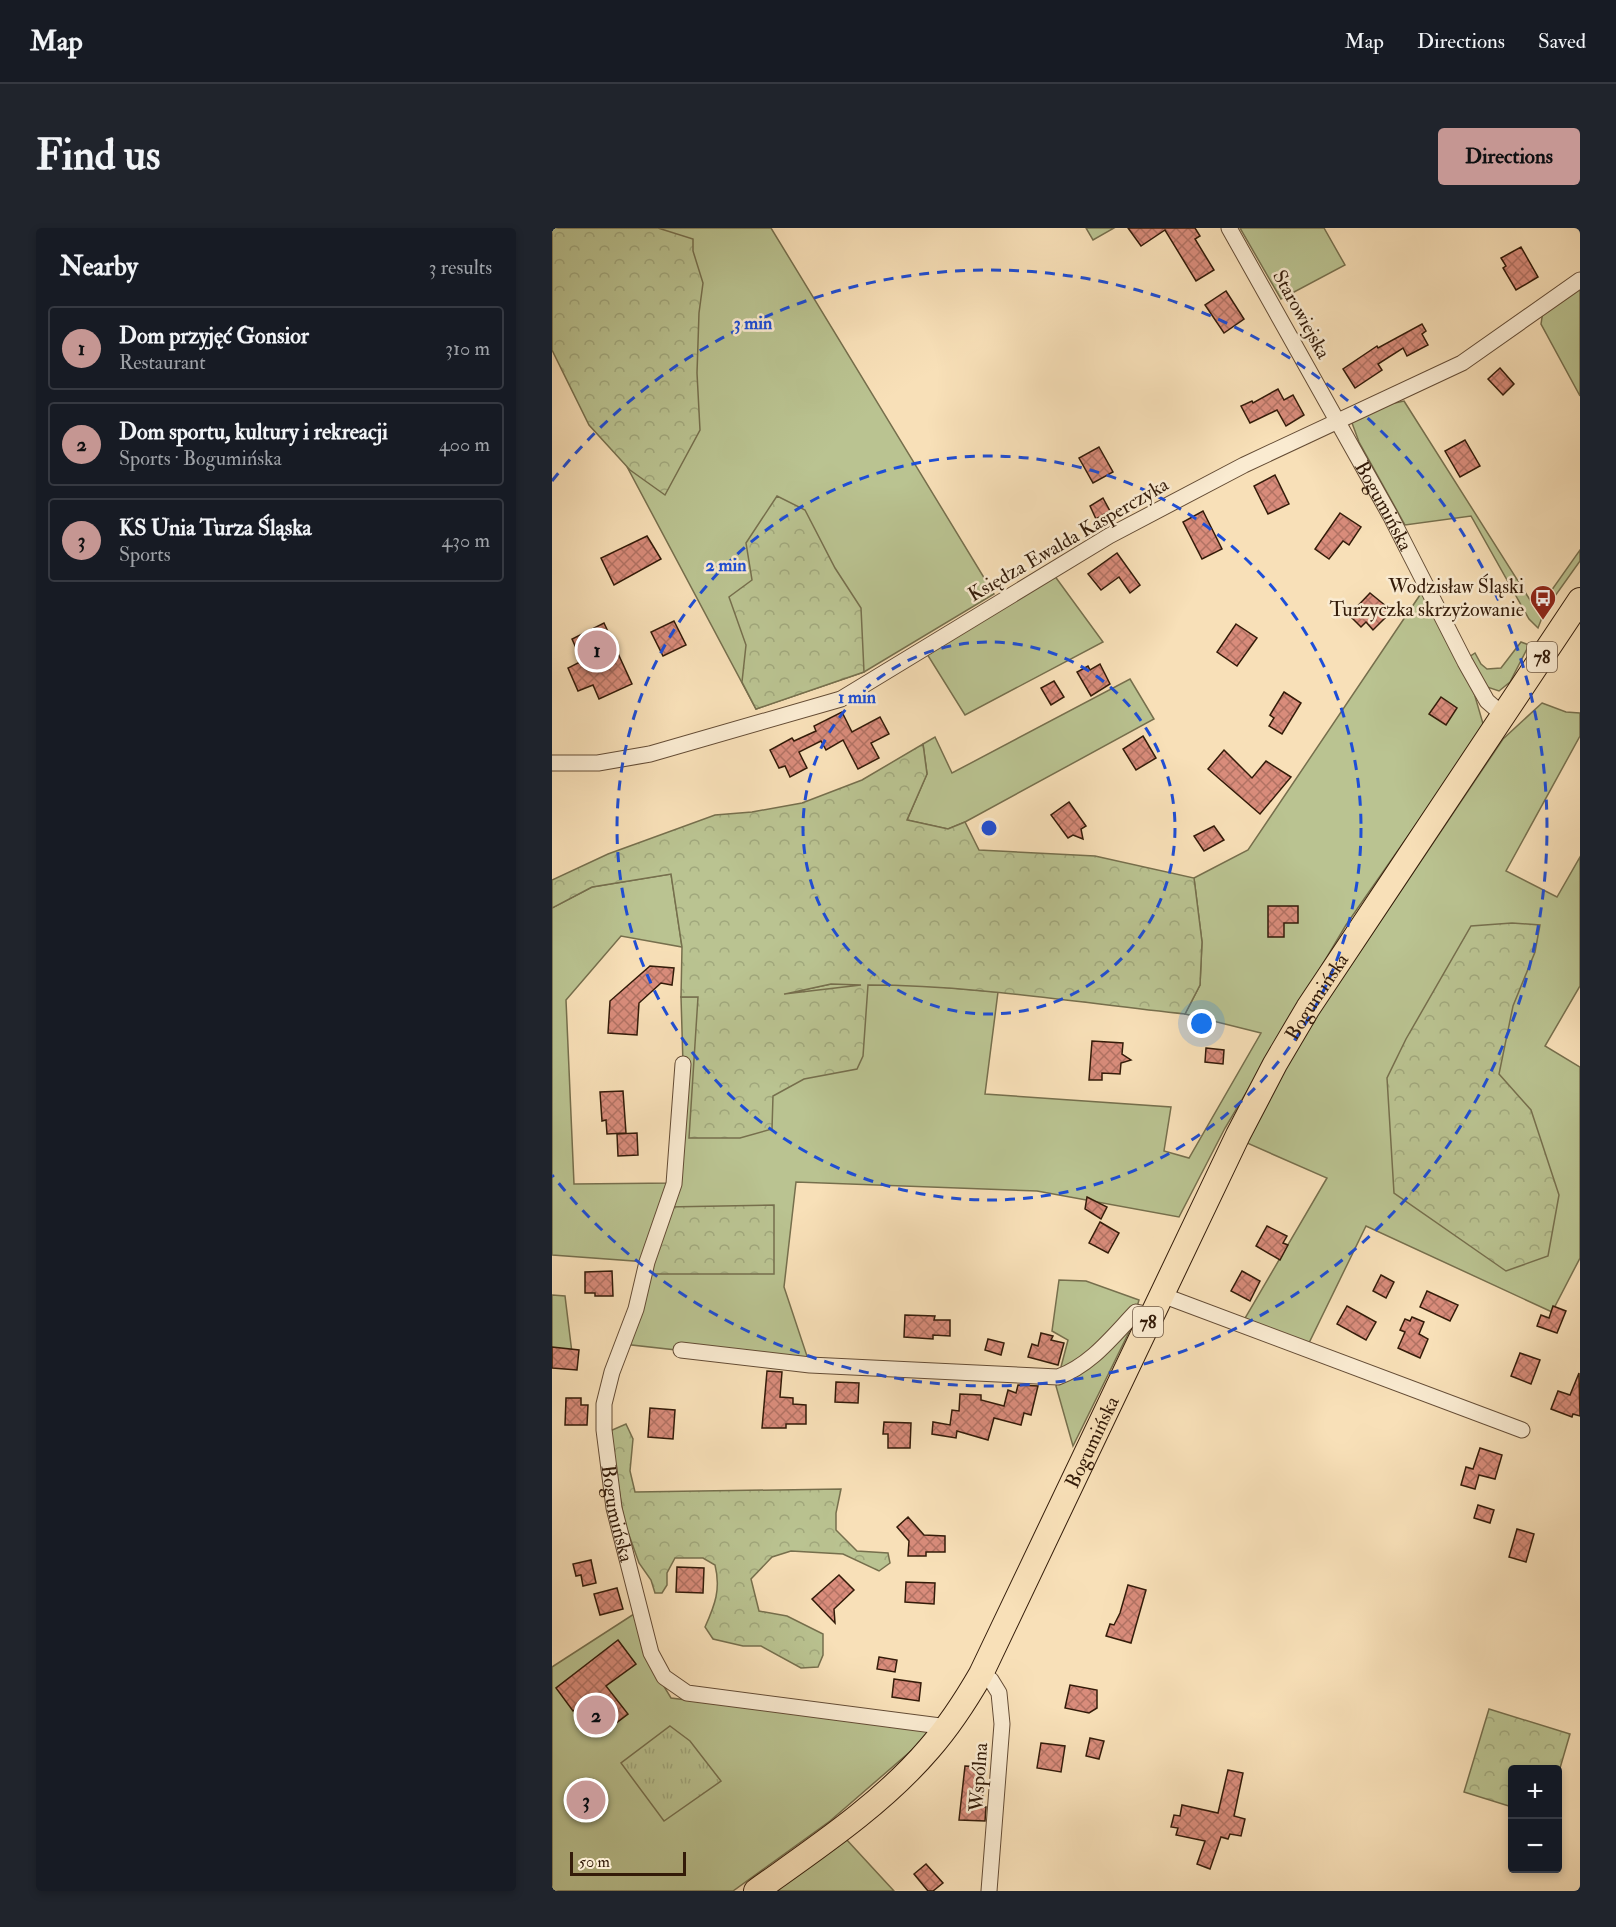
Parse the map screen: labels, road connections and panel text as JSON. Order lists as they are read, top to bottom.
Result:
{
  "streets": {
    "main road": ["Bogumińska", "78"],
    "street": ["Starowiejska", "Księdza Ewalda Kasperczyka", "Wspólna"]
  },
  "crossings": [
    ["Starowiejska", "Bogumińska"],
    ["Starowiejska", "Księdza Ewalda Kasperczyka"],
    ["Bogumińska", "Księdza Ewalda Kasperczyka"],
    ["Bogumińska", "Wspólna"]
  ],
  "places": {
    "bus stop": ["Wodzisław Śląski Turzyczka skrzyżowanie"]
  },
  "scale_bar": "50 m",
  "page": {
    "header": "Map",
    "nav": ["Map", "Directions", "Saved"],
    "buttons": "Directions",
    "title": "Find us",
    "heading": ["Nearby", "3 results"],
    "list": [
      {
        "mark": "1",
        "name": "Dom przyjęć Gonsior",
        "note": "Restaurant",
        "value": "310 m"
      },
      {
        "mark": "2",
        "name": "Dom sportu, kultury i rekreacji",
        "note": "Sports · Bogumińska",
        "value": "400 m"
      },
      {
        "mark": "3",
        "name": "KS Unia Turza Śląska",
        "note": "Sports",
        "value": "430 m"
      }
    ],
    "pins": ["1", "2", "3"],
    "map_buttons": ["+", "−"],
    "scale": "50 m"
  },
  "rings": ["3 min", "2 min", "1 min"]
}
